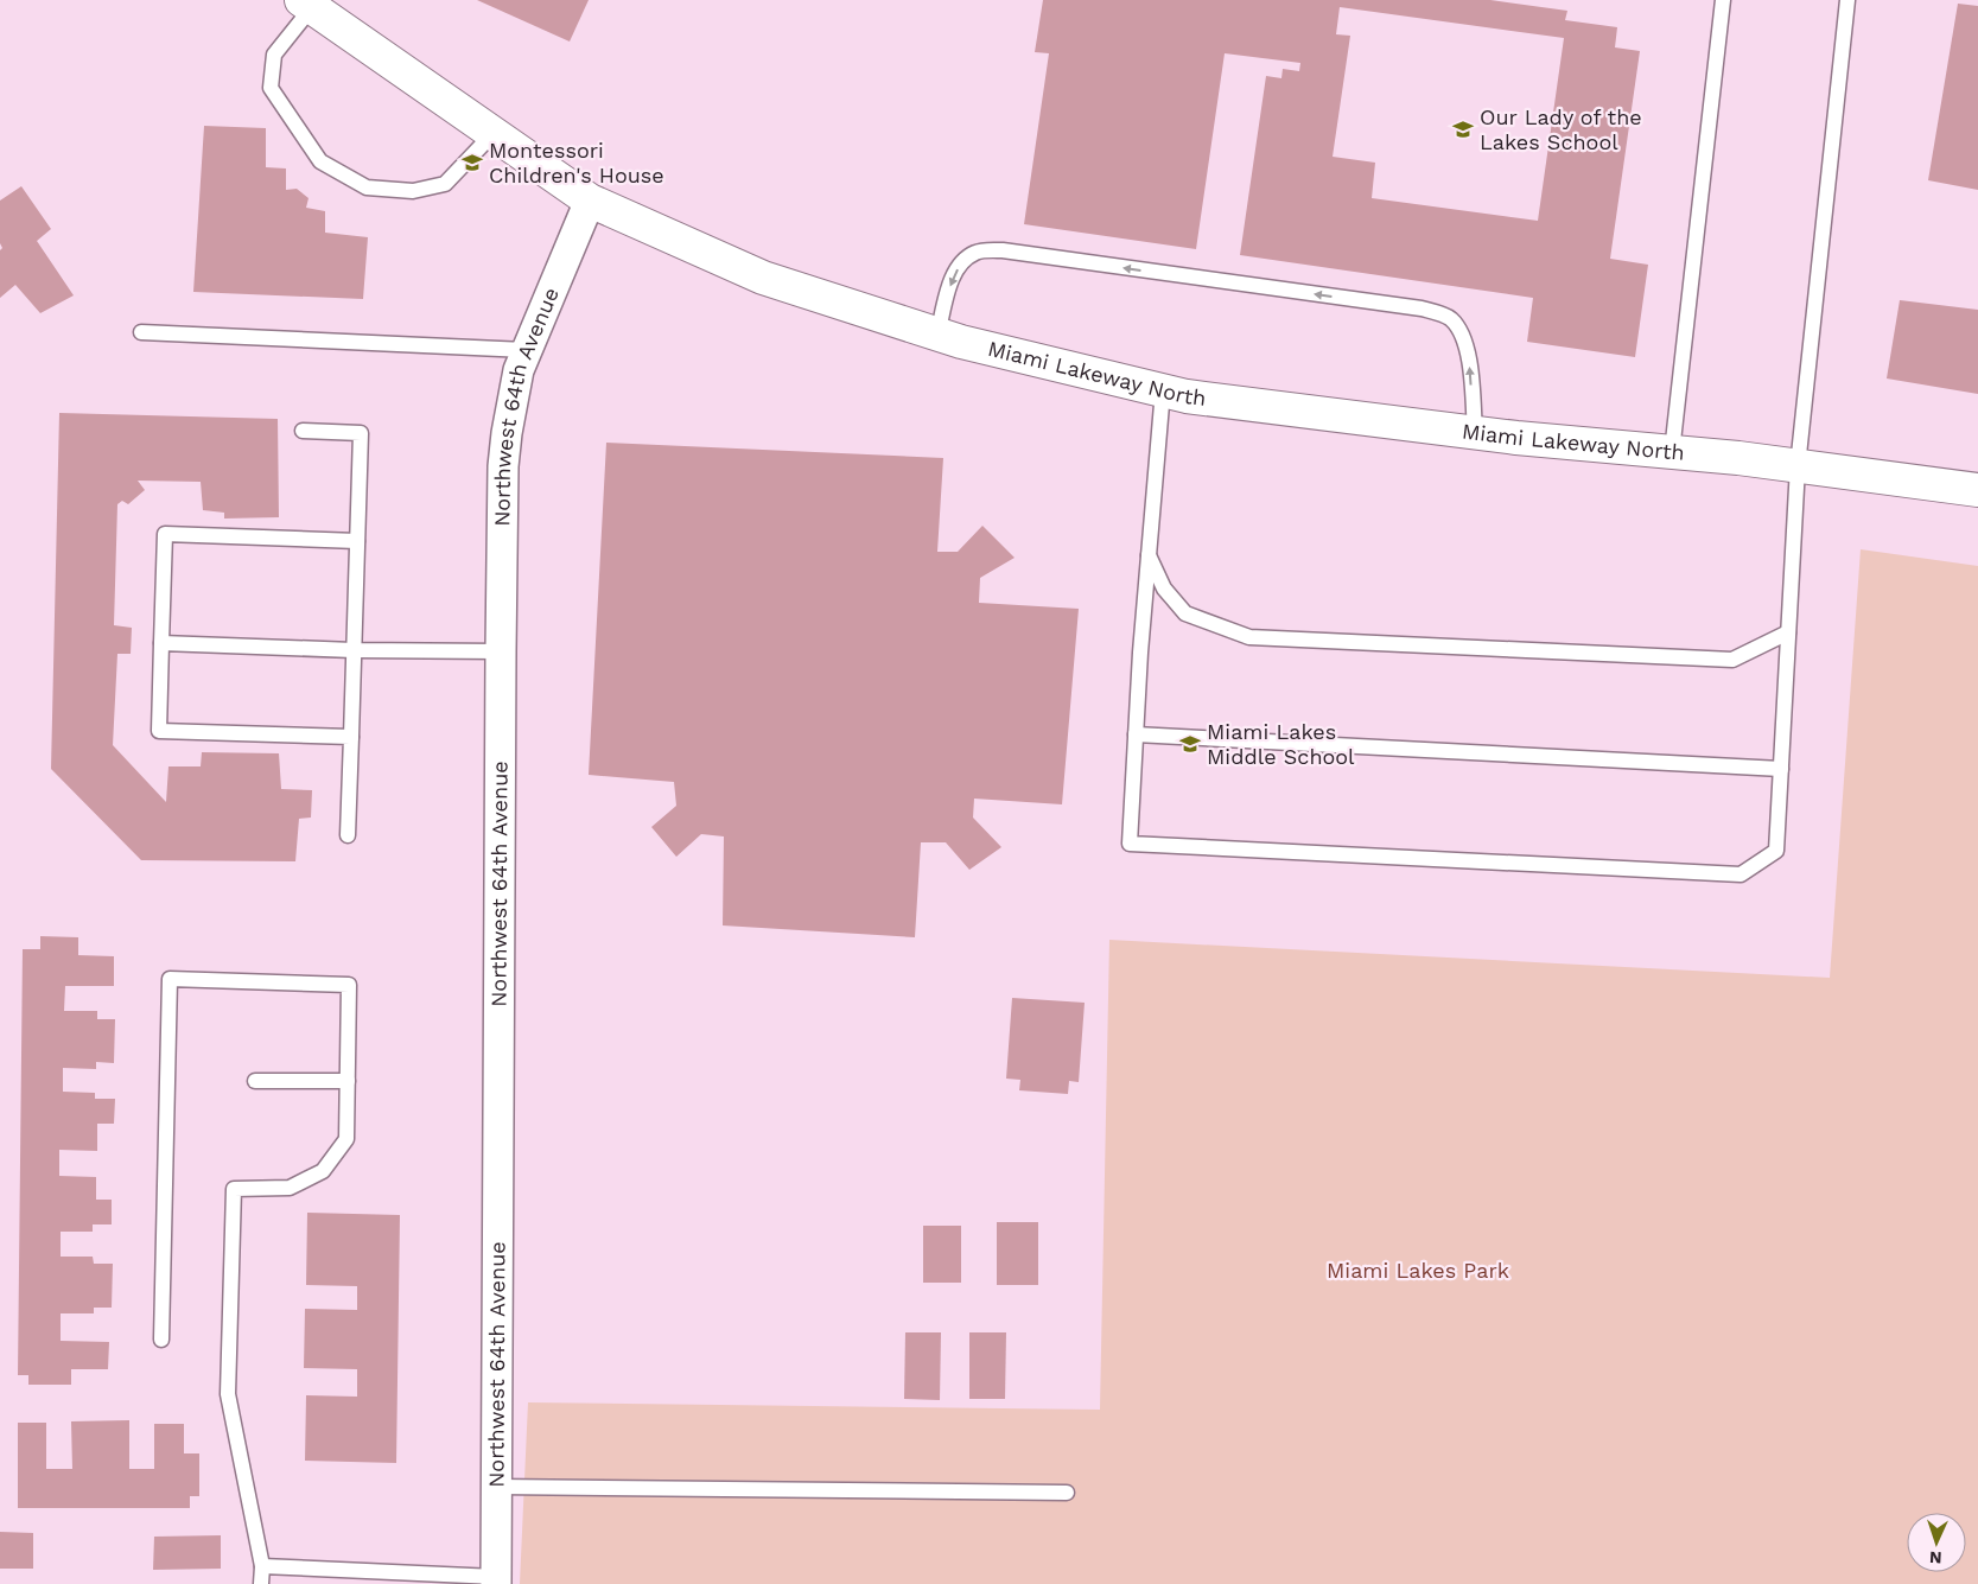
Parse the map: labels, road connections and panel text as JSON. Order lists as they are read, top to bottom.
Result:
{
  "streets": {
    "street": ["Miami Lakeway North", "Northwest 64th Avenue"]
  },
  "crossings": [
    ["Miami Lakeway North", "Northwest 64th Avenue"]
  ],
  "parks": ["Miami Lakes Park"],
  "places": {
    "school or university": ["Our Lady of the Lakes School", "Montessori Children's House", "Miami Lakes Middle School"]
  },
  "north": "bottom"
}
